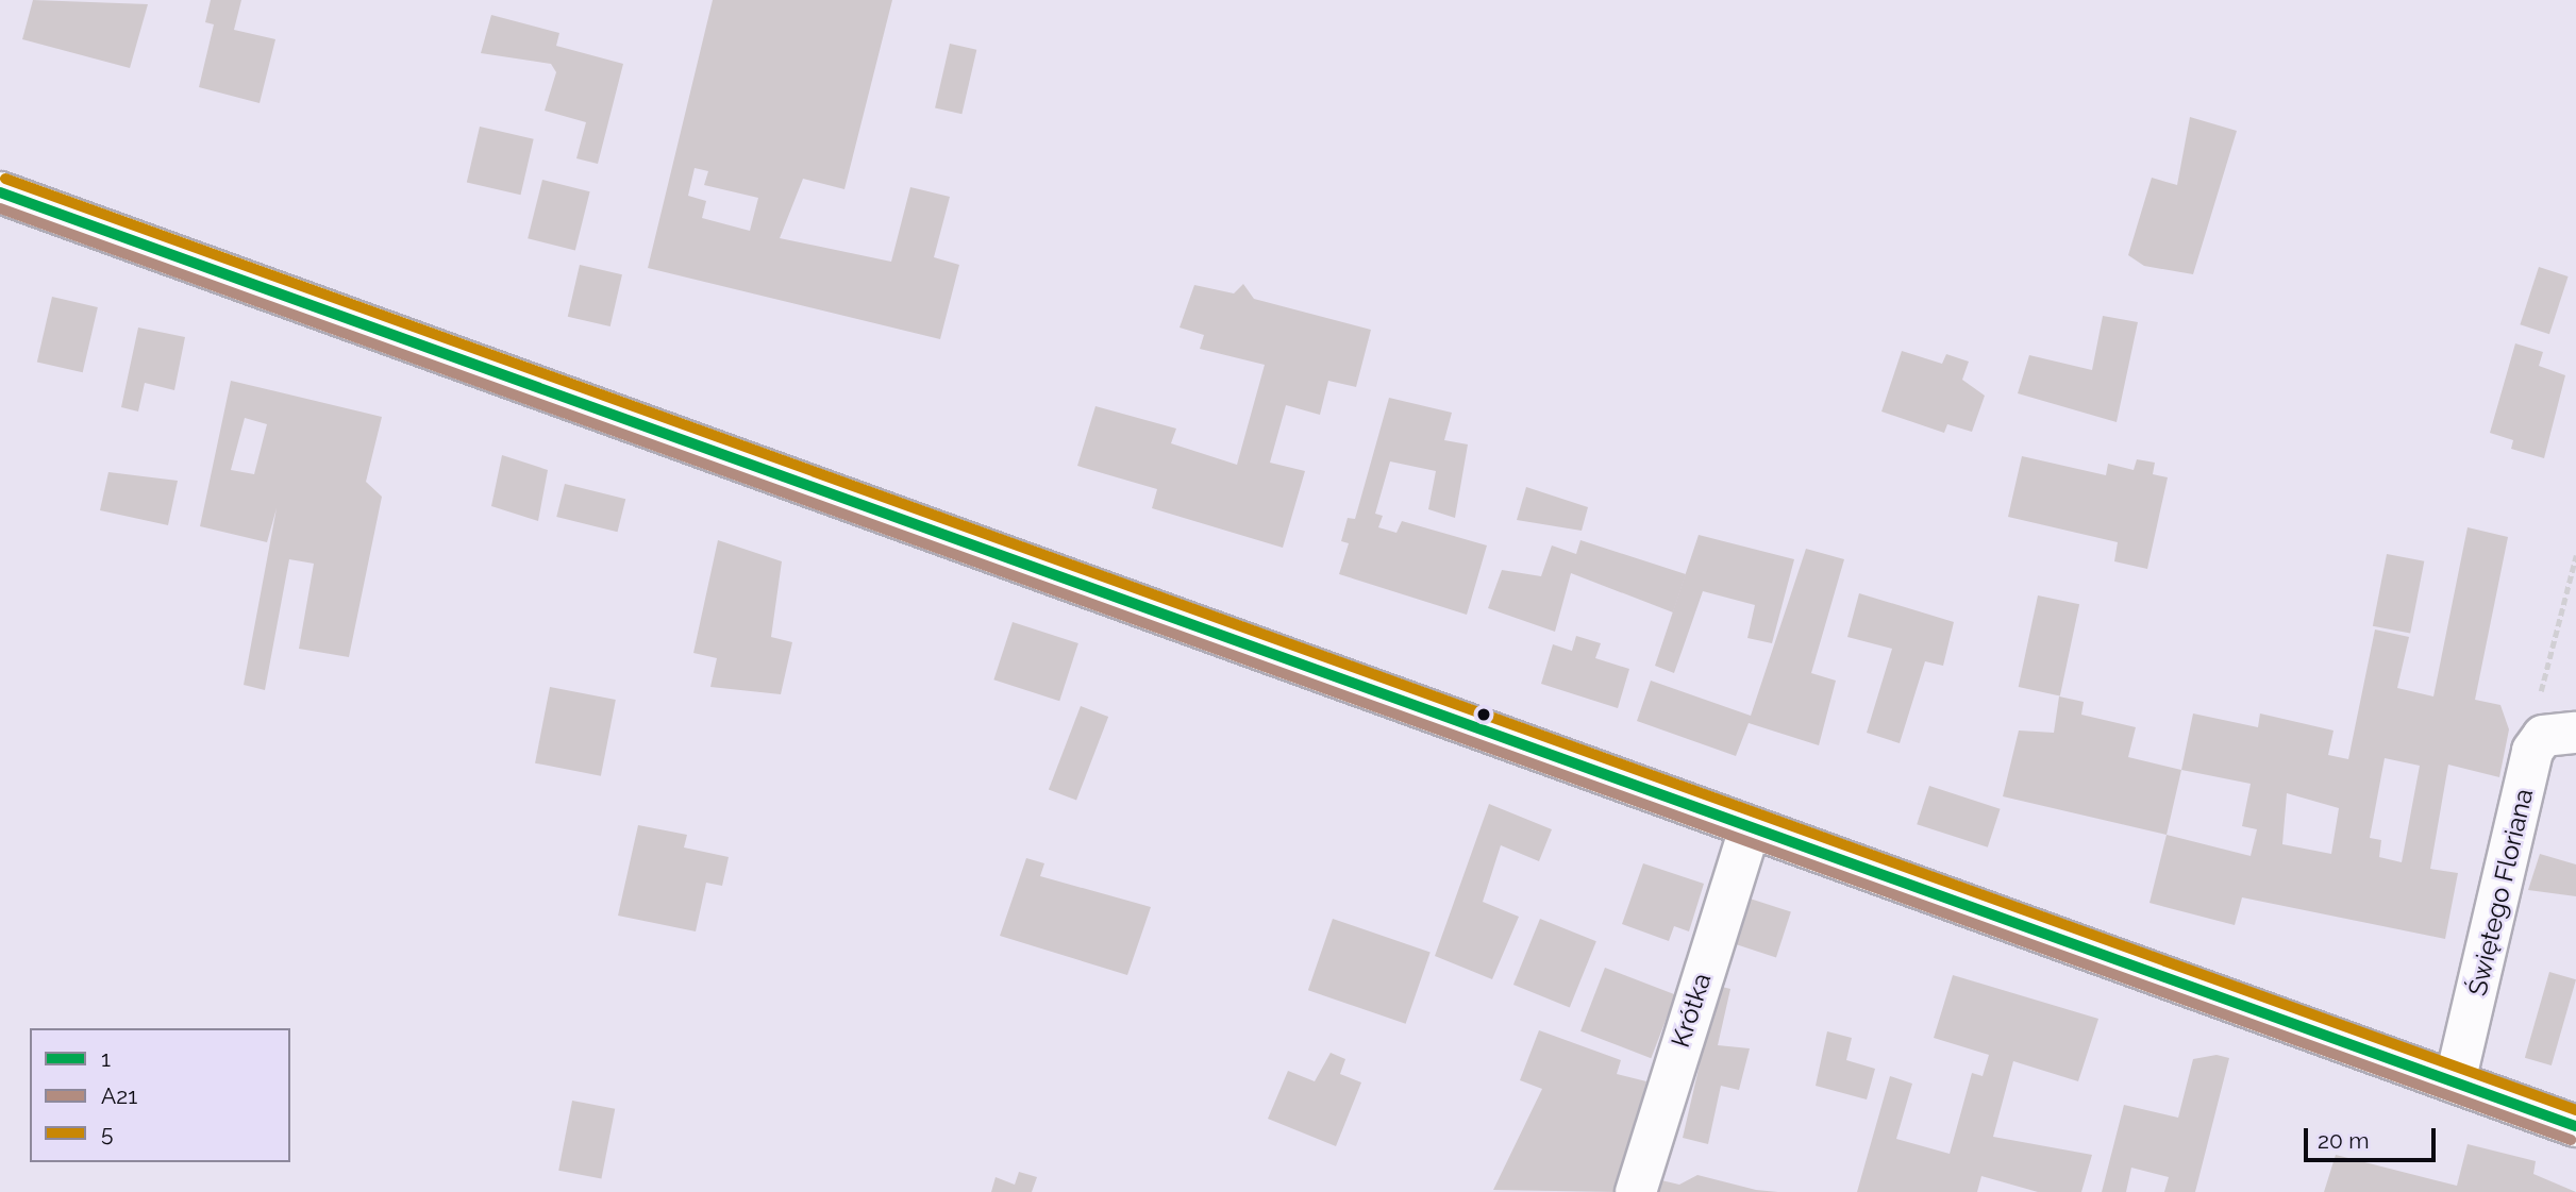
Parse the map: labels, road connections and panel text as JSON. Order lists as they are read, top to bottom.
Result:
{
  "streets": {
    "street": ["Świętego Floriana", "Krótka"]
  },
  "lines": ["transit line 5", "transit line 1", "transit line A21"],
  "legend": ["1", "A21", "5"],
  "scale_bar": "20 m"
}
